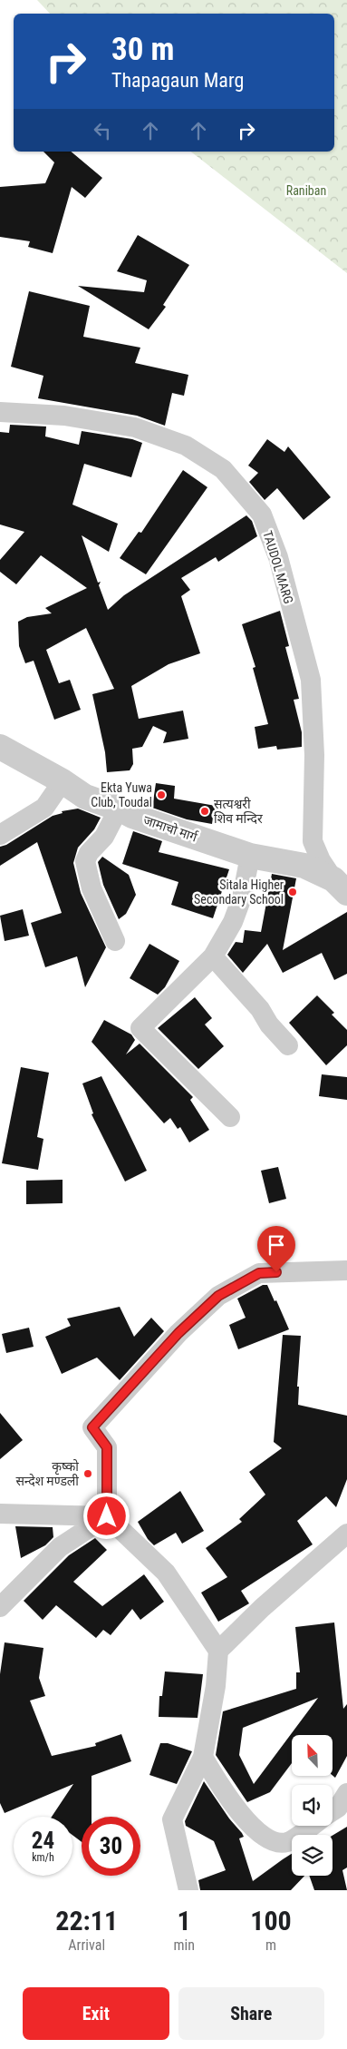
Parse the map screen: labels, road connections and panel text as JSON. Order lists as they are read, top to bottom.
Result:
{
  "streets": {
    "street": ["TAUDOL MARG", "जामाचो मार्ग"]
  },
  "crossings": [
    ["TAUDOL MARG", "जामाचो मार्ग"]
  ],
  "parks": ["Raniban"],
  "places": [
    "Ekta Yuwa Club, Toudal",
    "सत्यश्वरी शिव मन्दिर",
    "Sitala Higher Secondary School",
    "कृष्को सन्देश मण्डली"
  ],
  "north": "top left",
  "page": {
    "turn": ["30 m", "Thapagaun Marg"],
    "speed": "24 km/h",
    "limit": "30",
    "eta": [
      "22:11",
      "Arrival",
      "1",
      "min",
      "100",
      "m"
    ],
    "buttons": ["Exit", "Share"]
  }
}
